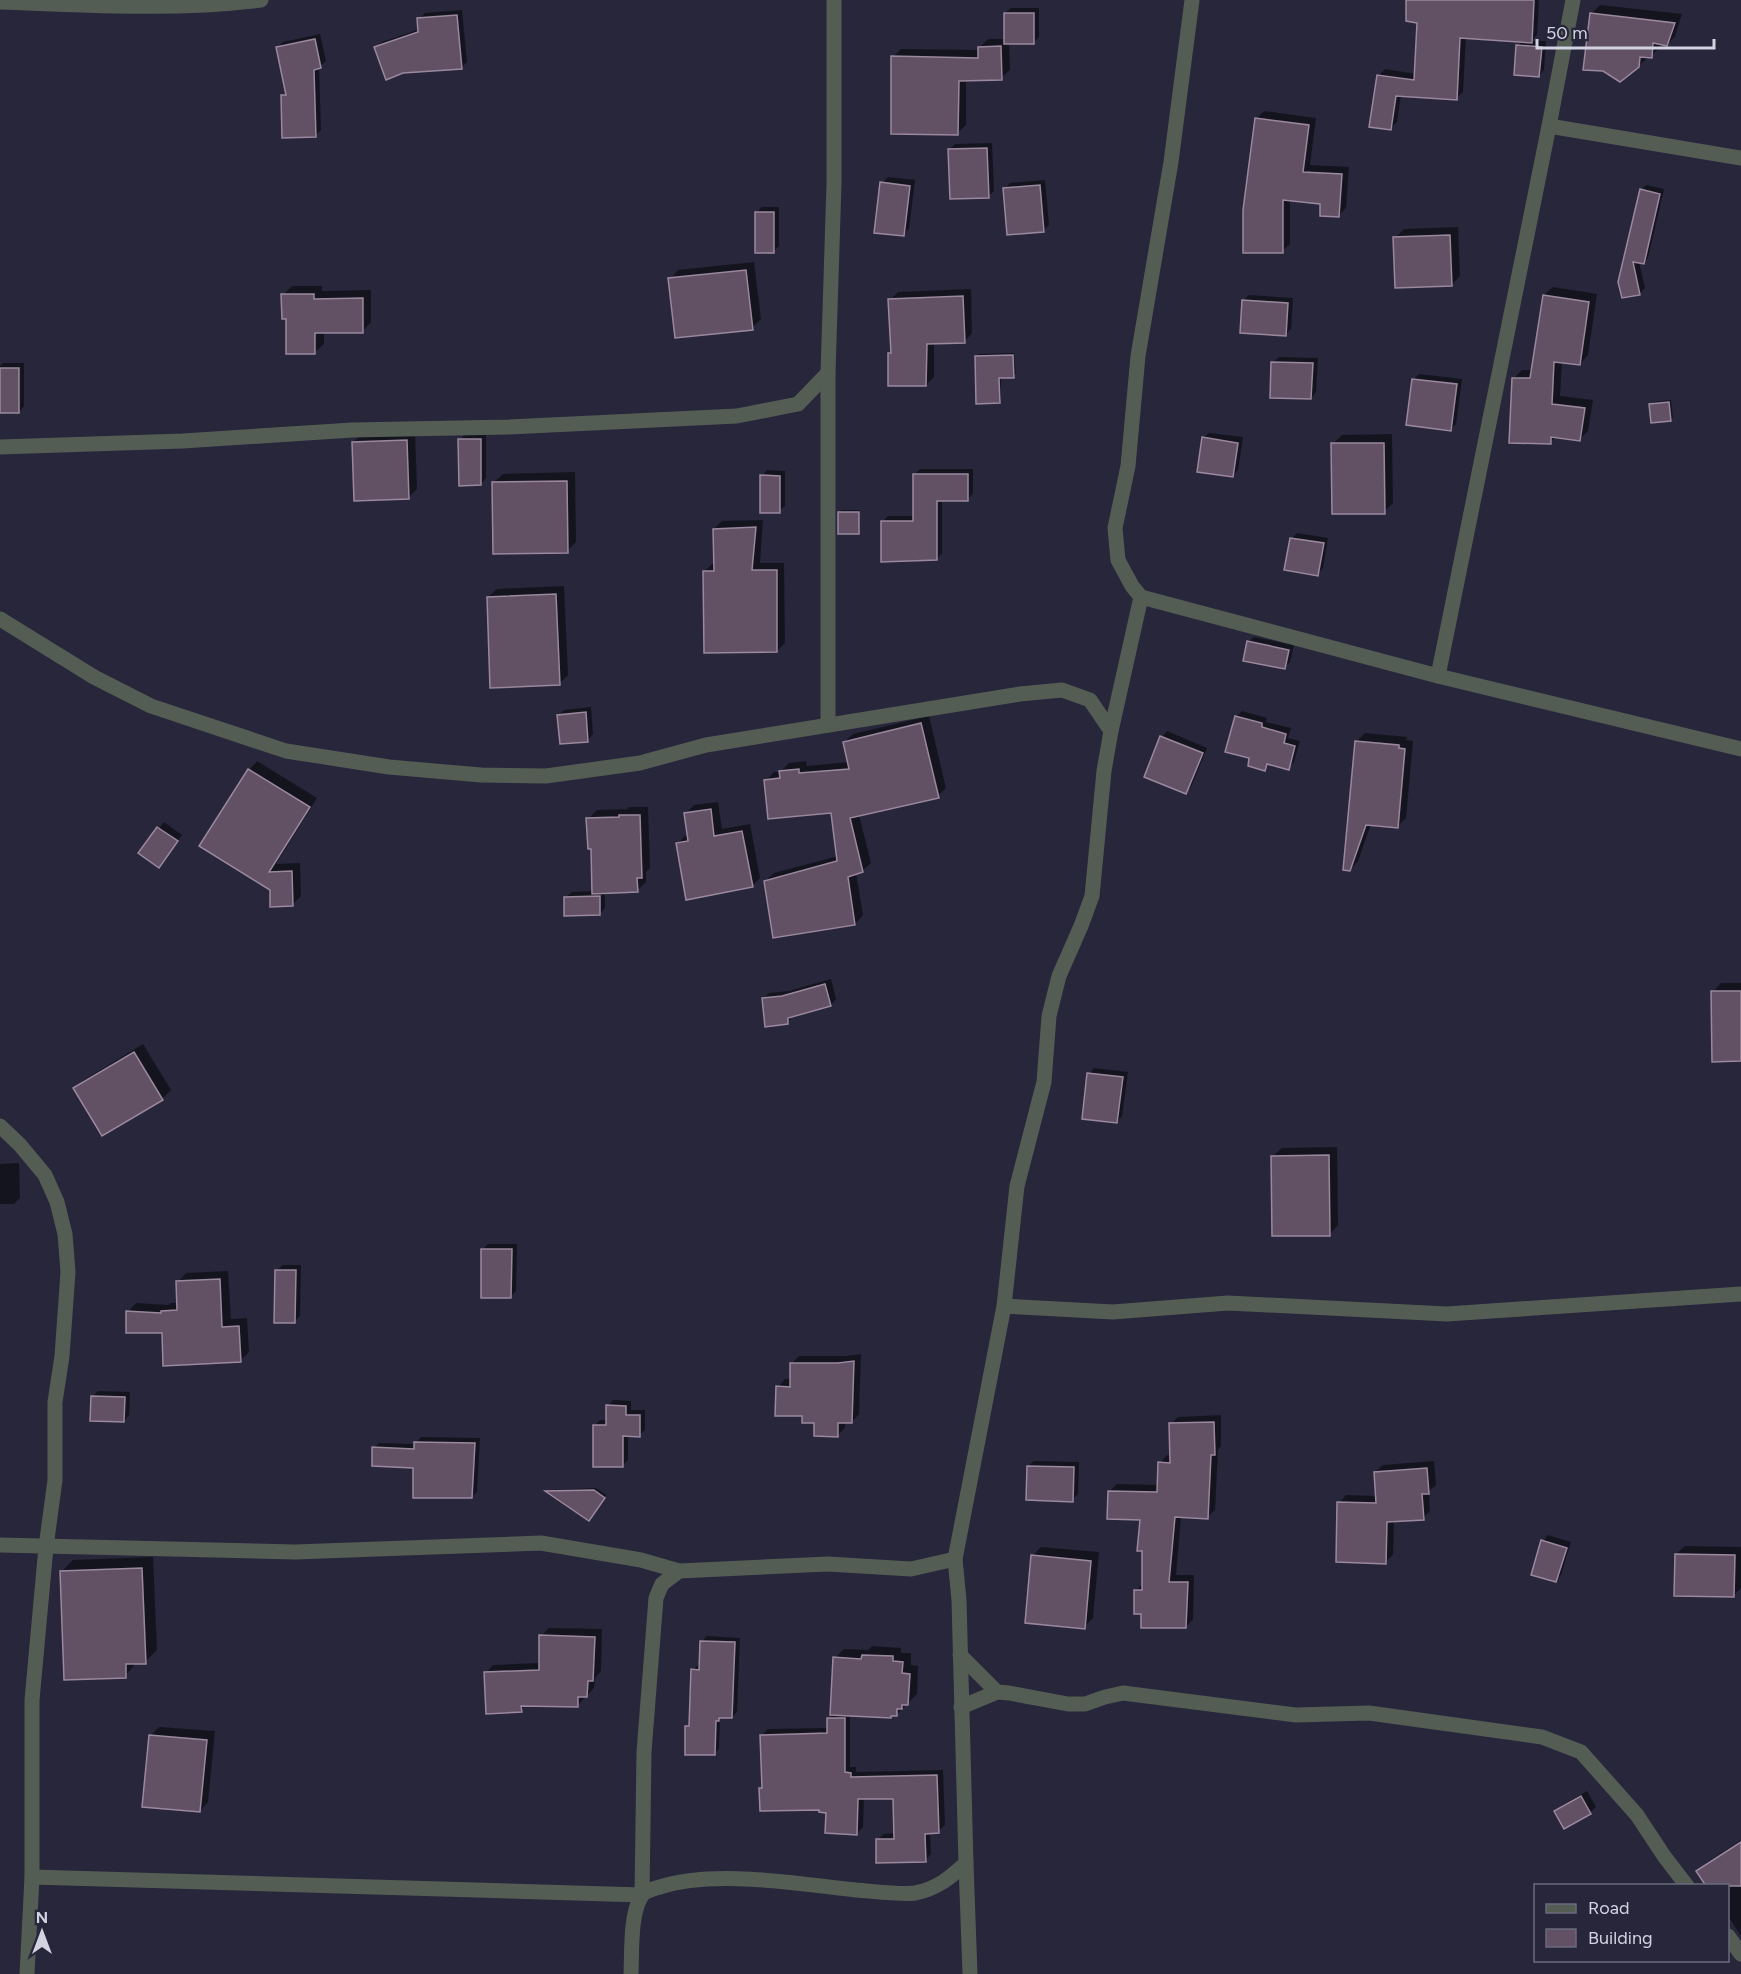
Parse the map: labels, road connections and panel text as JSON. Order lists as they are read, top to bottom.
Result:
{
  "legend": ["Road", "Building"],
  "scale_bar": "50 m",
  "north": "top"
}
